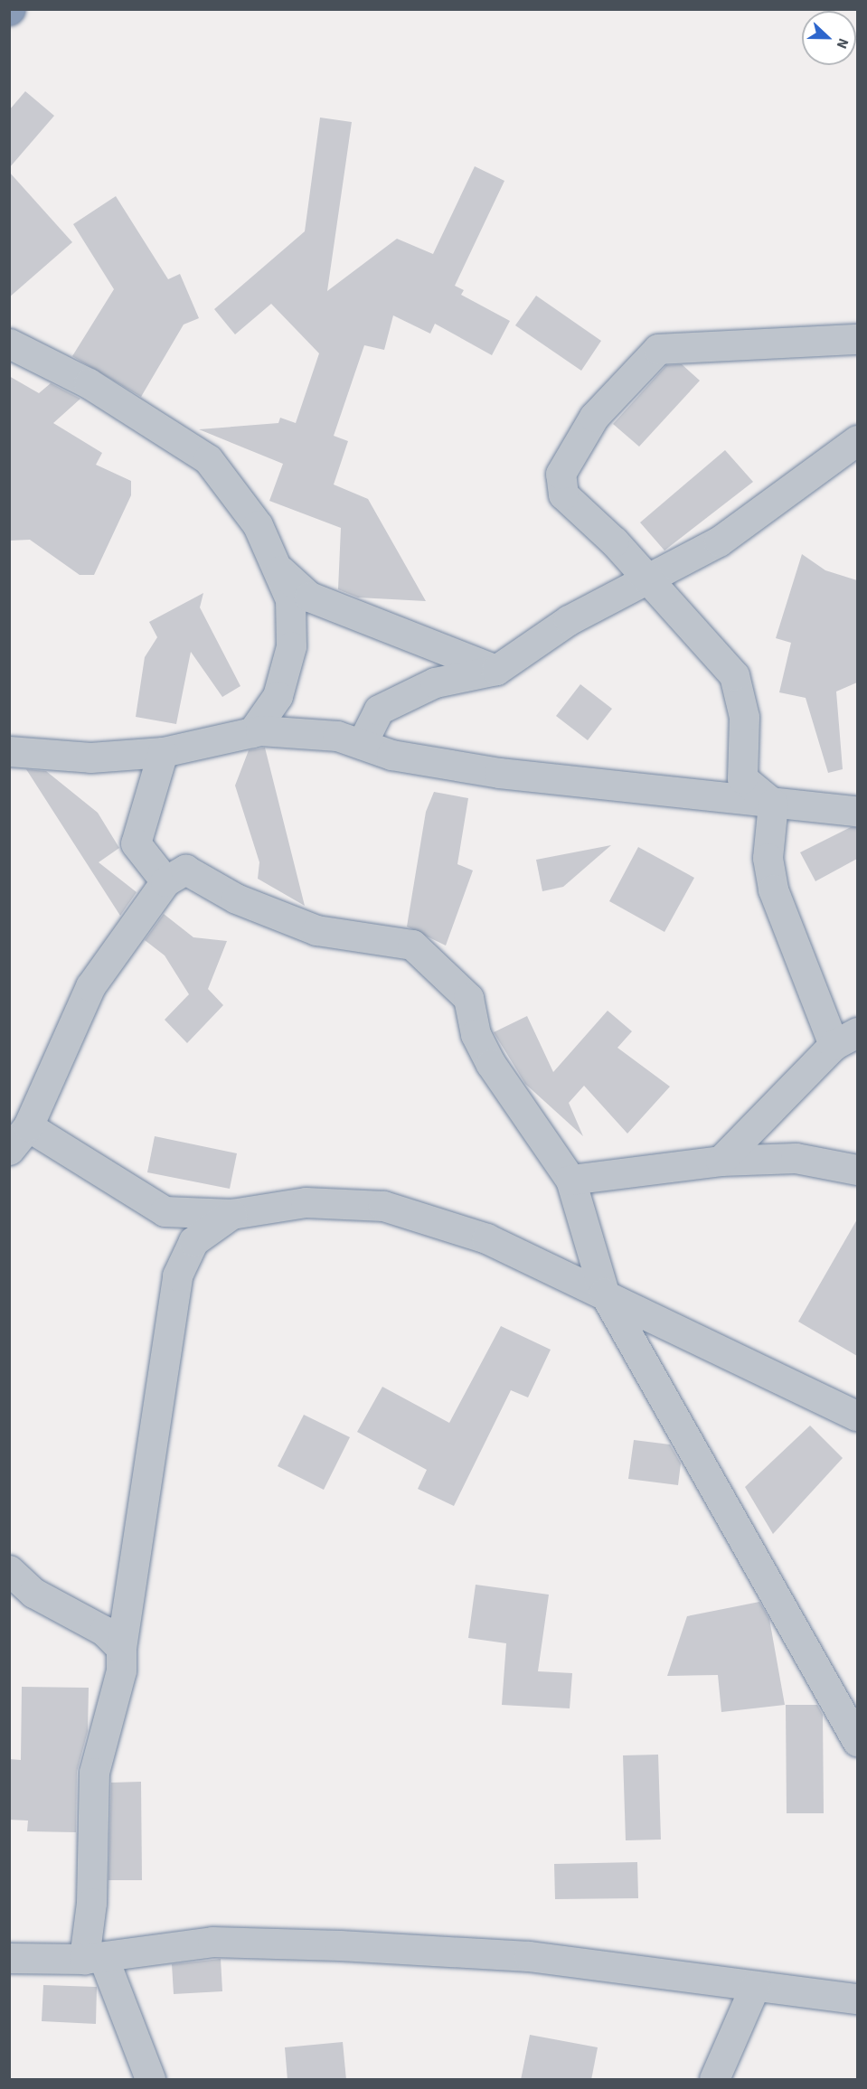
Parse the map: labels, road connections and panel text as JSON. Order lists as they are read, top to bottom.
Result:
{
  "north": "right"
}
